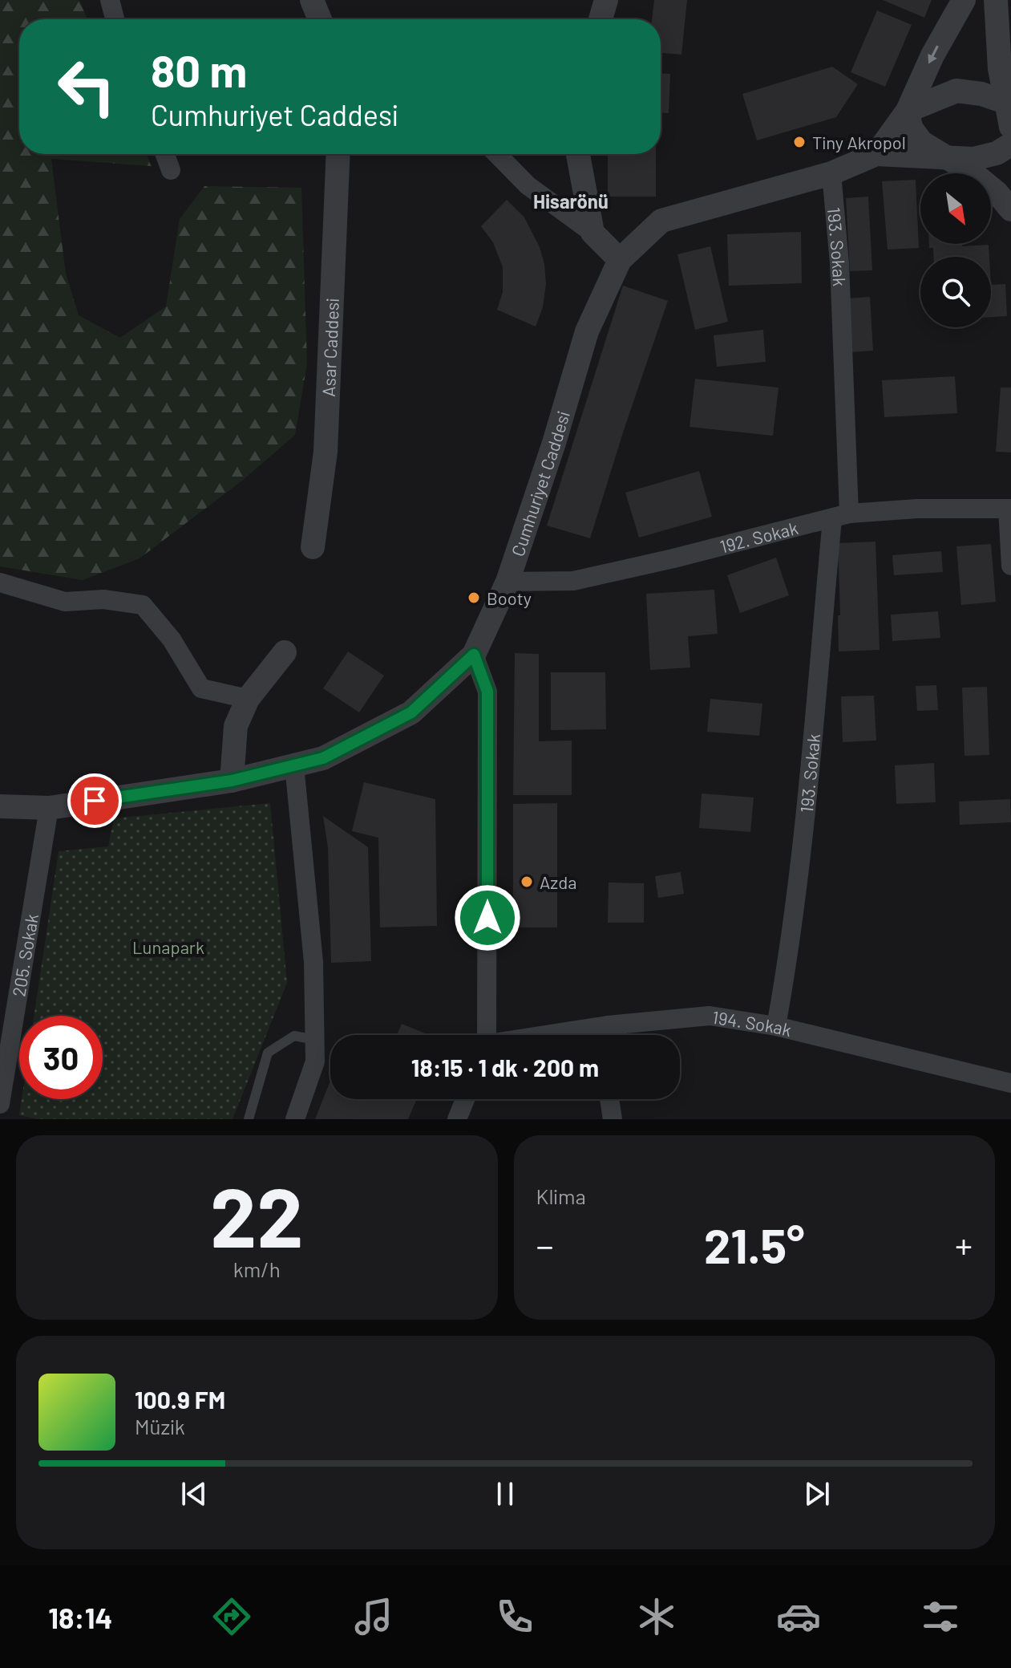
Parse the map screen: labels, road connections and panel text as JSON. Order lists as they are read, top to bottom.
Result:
{
  "streets": {
    "street": [
      "193. Sokak",
      "Asar Caddesi",
      "Cumhuriyet Caddesi",
      "192. Sokak",
      "205. Sokak",
      "194. Sokak"
    ]
  },
  "crossings": [
    ["193. Sokak", "Cumhuriyet Caddesi"],
    ["193. Sokak", "192. Sokak"],
    ["193. Sokak", "194. Sokak"],
    ["Cumhuriyet Caddesi", "192. Sokak"],
    ["Cumhuriyet Caddesi", "205. Sokak"]
  ],
  "districts": ["Hisarönü"],
  "parks": ["Lunapark"],
  "places": ["Tiny Akropol", "Booty", "Azda"],
  "north": "bottom right",
  "page": {
    "turn": ["80 m", "Cumhuriyet Caddesi"],
    "limit": "30",
    "trip": "18:15 · 1 dk · 200 m",
    "tile": [
      ["22", "km/h"],
      "Klima"
    ],
    "heat": ["−", "21.5°", "+"],
    "song": ["100.9 FM", "Müzik"],
    "tabs": "18:14"
  }
}
